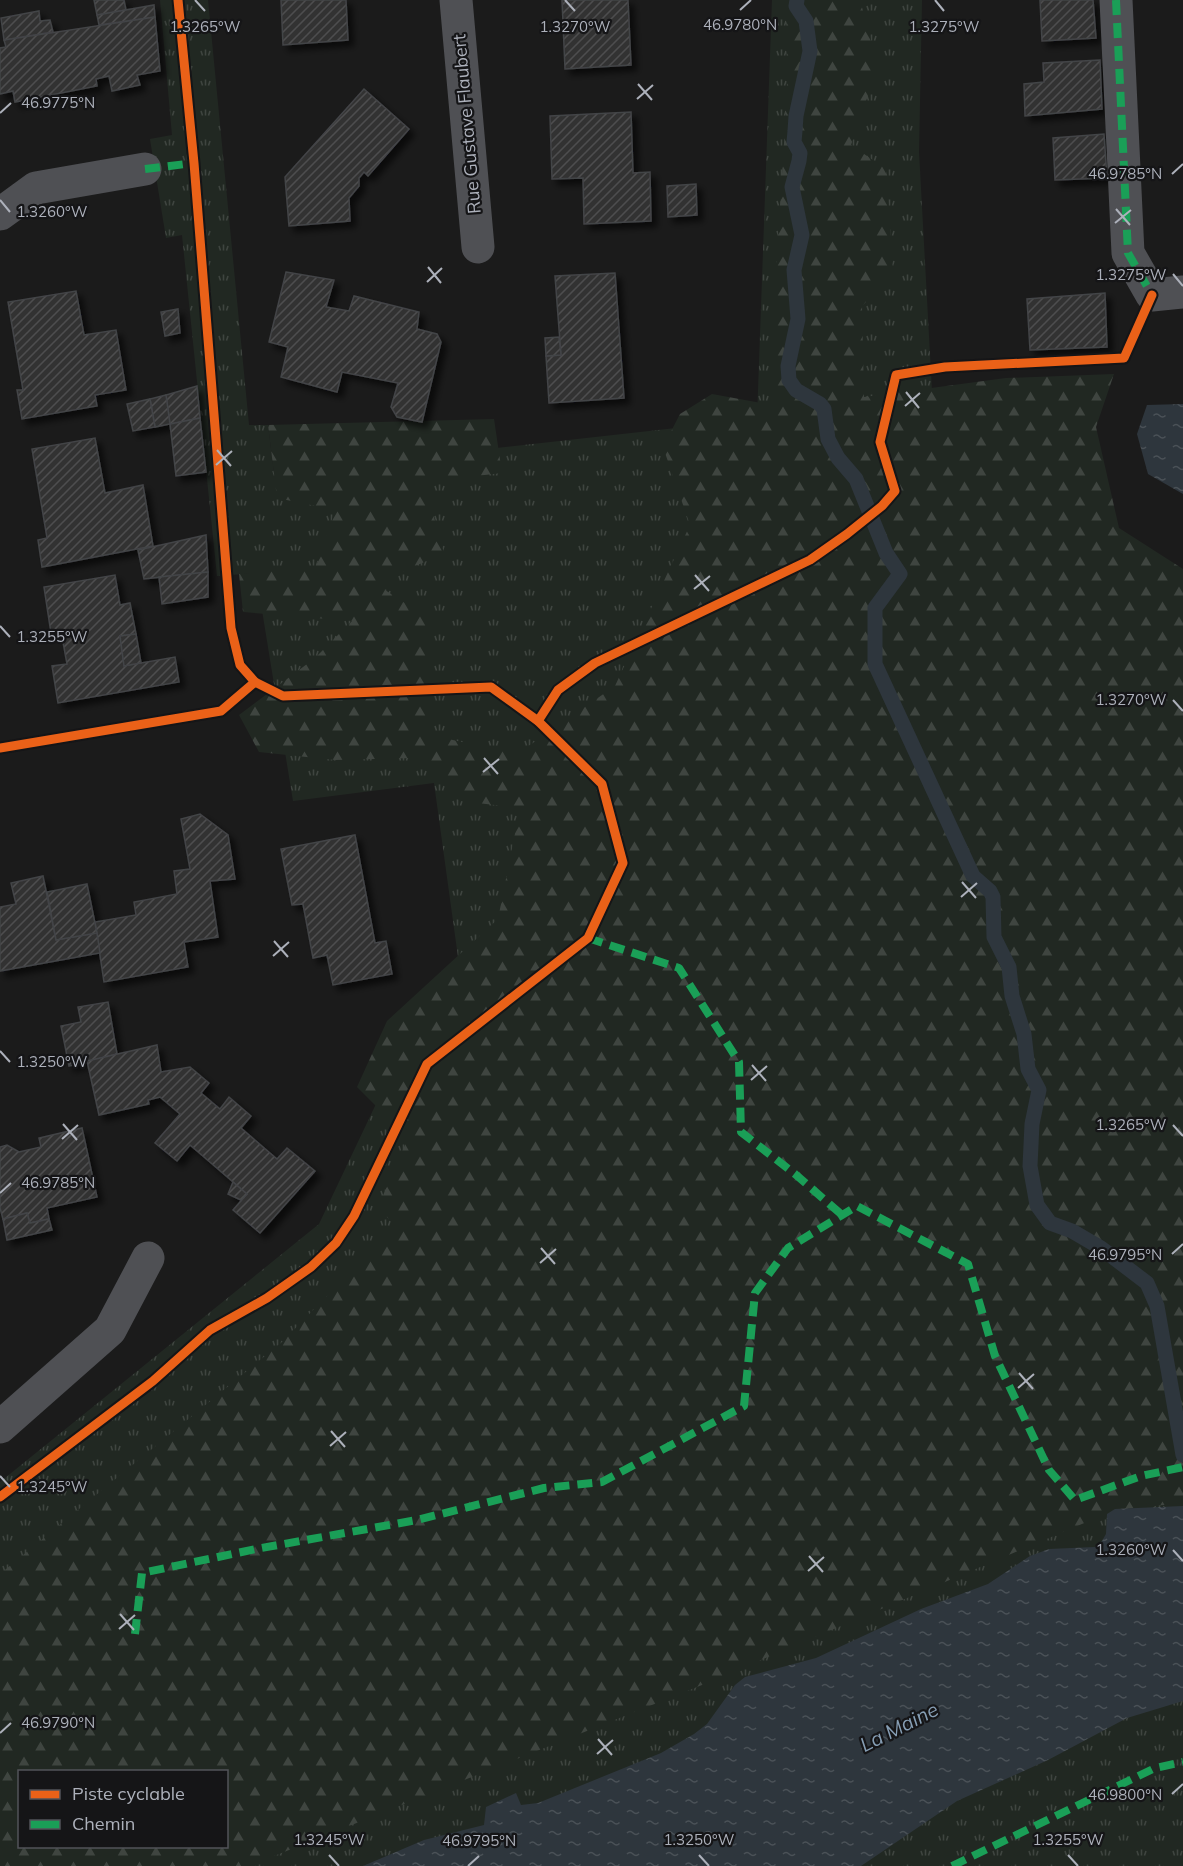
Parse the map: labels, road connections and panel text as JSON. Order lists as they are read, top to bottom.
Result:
{
  "streets": {
    "street": ["Rue Gustave Flaubert"]
  },
  "water": ["La Maine"],
  "legend": ["Piste cyclable", "Chemin"],
  "coordinates": [
    "46.9780°N",
    "1.3265°W",
    "1.3270°W",
    "1.3275°W",
    "46.9775°N",
    "46.9785°N",
    "1.3260°W",
    "1.3255°W",
    "1.3250°W",
    "46.9795°N",
    "1.3245°W",
    "46.9790°N",
    "46.9800°N"
  ]
}
